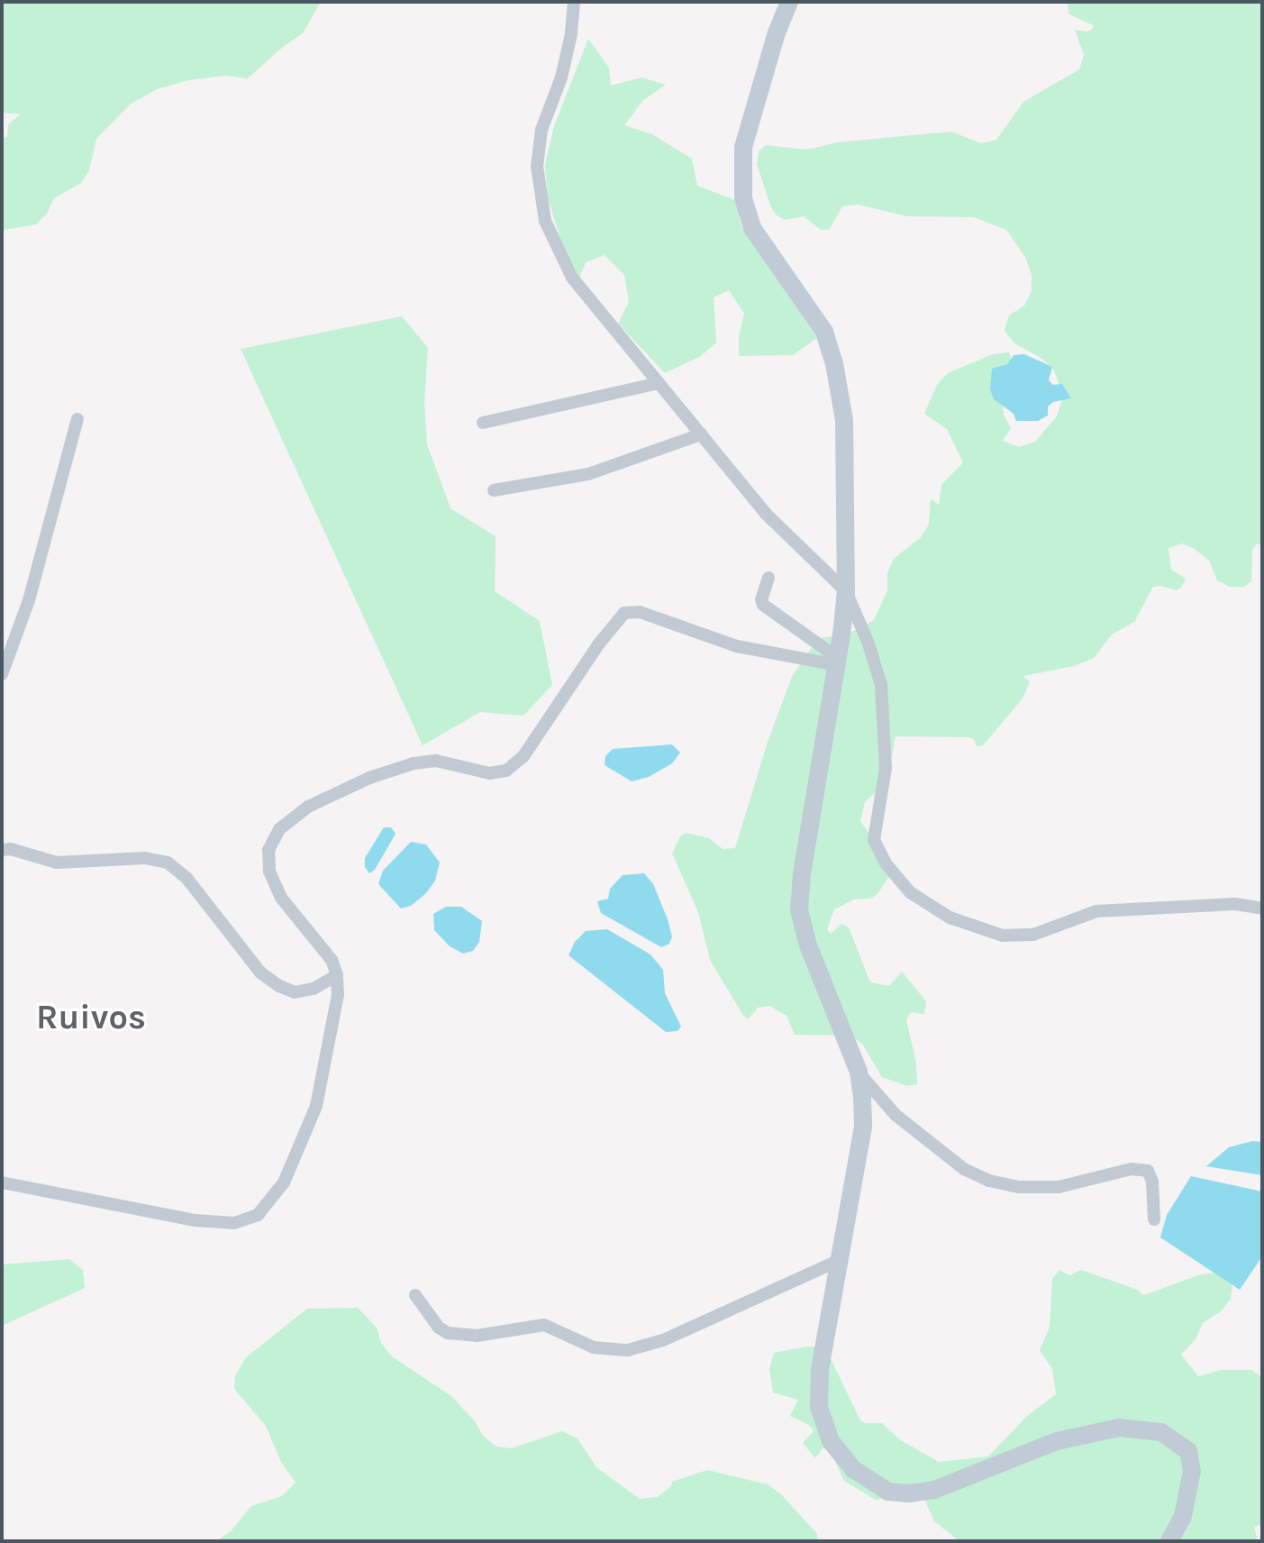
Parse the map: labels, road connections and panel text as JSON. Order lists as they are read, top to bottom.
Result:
{
  "districts": ["Ruivos"]
}
